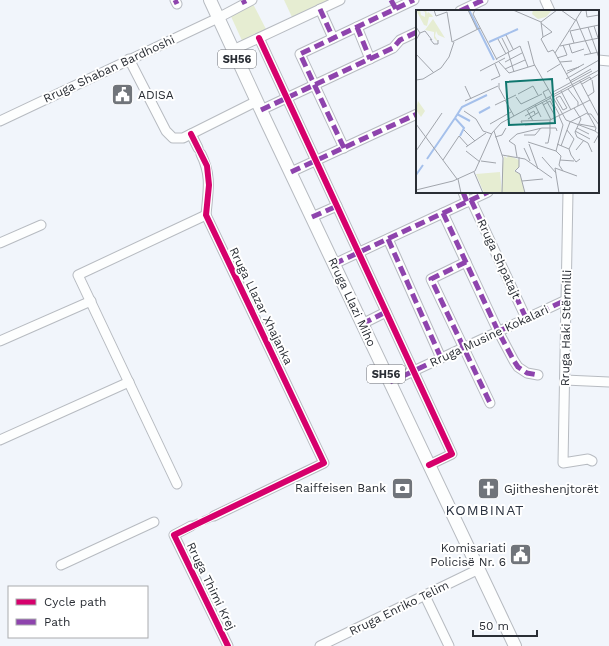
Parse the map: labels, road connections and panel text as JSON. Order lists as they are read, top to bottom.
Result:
{
  "streets": {
    "main road": ["SH56", "Rruga Llazi Miho"],
    "street": [
      "Rruga Shaban Bardhoshi",
      "Rruga Shpatajt",
      "Rruga Llazar Xhajanka",
      "Rruga Haki Stërmilli",
      "Rruga Musine Kokalari",
      "Rruga Thimi Krej",
      "Rruga Enriko Telim"
    ]
  },
  "crossings": [
    ["Rruga Shaban Bardhoshi", "Rruga Llazi Miho"],
    ["Rruga Shpatajt", "Rruga Musine Kokalari"],
    ["Rruga Llazi Miho", "Rruga Musine Kokalari"],
    ["Rruga Llazi Miho", "Rruga Enriko Telim"],
    ["Rruga Haki Stërmilli", "Rruga Musine Kokalari"]
  ],
  "districts": ["KOMBINAT"],
  "places": {
    "public building": ["ADISA", "Komisariati Policisë Nr. 6"],
    "bank": ["Raiffeisen Bank"],
    "church": ["Gjitheshenjtorët"]
  },
  "legend": ["Cycle path", "Path"],
  "scale_bar": "50 m"
}
